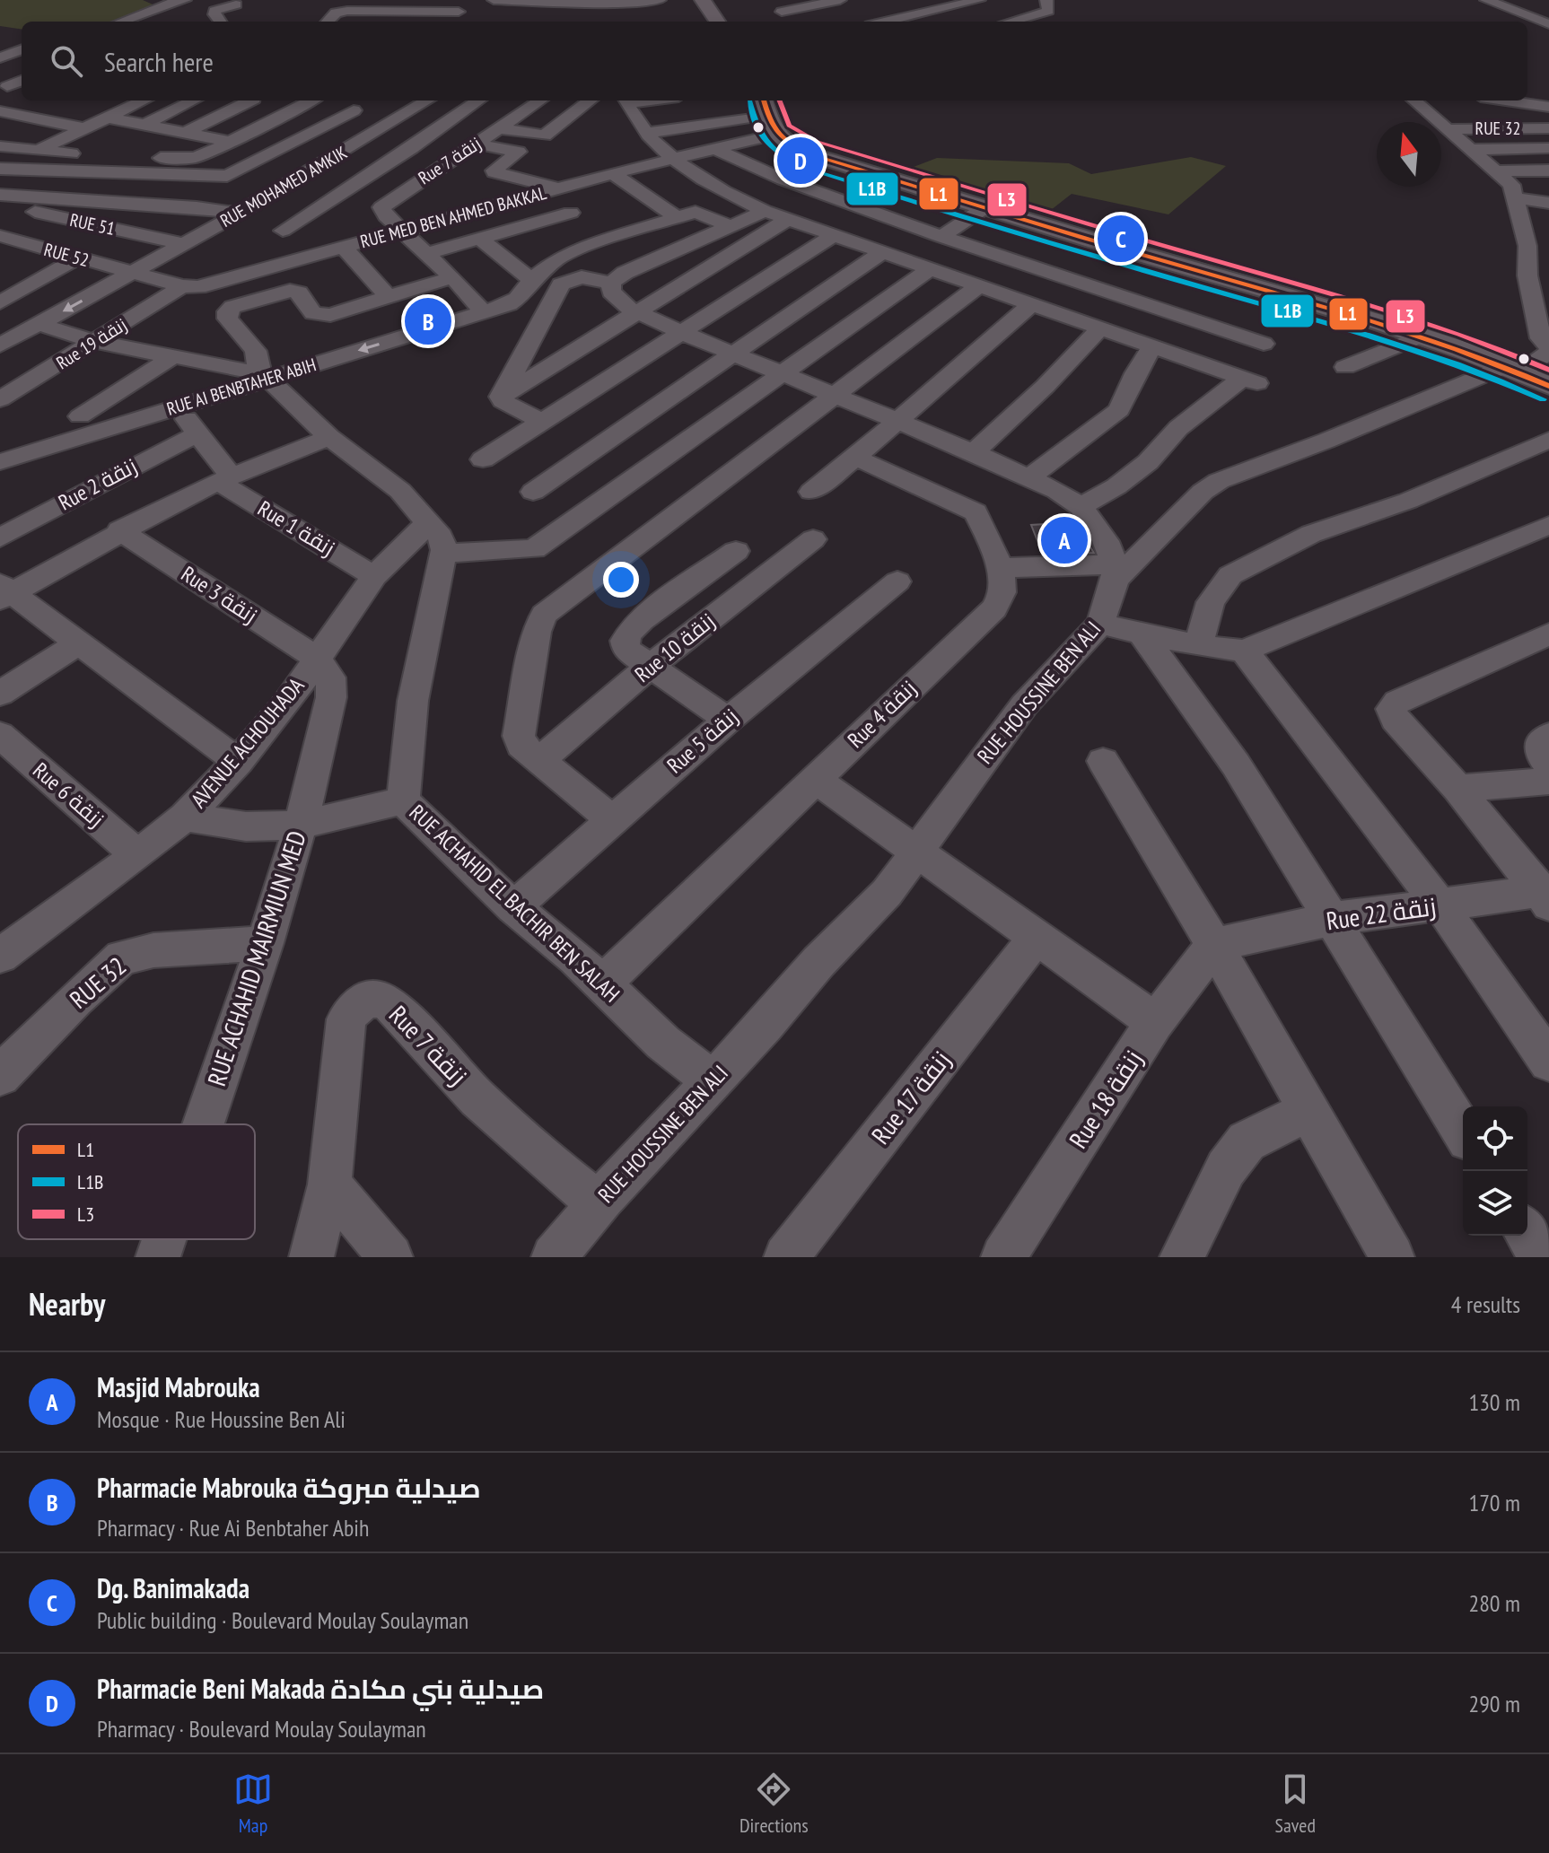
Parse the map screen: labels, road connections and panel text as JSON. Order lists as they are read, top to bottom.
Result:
{
  "streets": {
    "street": [
      "RUE 32",
      "Rue 7 زنقة",
      "RUE MOHAMED AMKIK",
      "RUE MED BEN AHMED BAKKAL",
      "RUE 51",
      "RUE 52",
      "Rue 19 زنقة",
      "RUE AI BENBTAHER ABIH",
      "Rue 2 زنقة",
      "Rue 1 زنقة",
      "Rue 3 زنقة",
      "Rue 10 زنقة",
      "RUE HOUSSINE BEN ALI",
      "Rue 4 زنقة",
      "Rue 5 زنقة",
      "AVENUE ACHOUHADA",
      "Rue 6 زنقة",
      "RUE ACHAHID EL BACHIR BEN SALAH",
      "Rue 22 زنقة",
      "RUE ACHAHID MAIRMIUN MED",
      "Rue 17 زنقة",
      "Rue 18 زنقة"
    ]
  },
  "crossings": [
    ["RUE 32", "RUE ACHAHID MAIRMIUN MED"],
    ["Rue 7 زنقة", "RUE MED BEN AHMED BAKKAL"],
    ["Rue 7 زنقة", "RUE HOUSSINE BEN ALI"],
    ["RUE MOHAMED AMKIK", "RUE MED BEN AHMED BAKKAL"],
    ["RUE MOHAMED AMKIK", "RUE 51"],
    ["RUE MOHAMED AMKIK", "RUE 52"],
    ["RUE MED BEN AHMED BAKKAL", "RUE 52"],
    ["RUE MED BEN AHMED BAKKAL", "Rue 19 زنقة"],
    ["RUE AI BENBTAHER ABIH", "Rue 1 زنقة"],
    ["Rue 2 زنقة", "Rue 1 زنقة"],
    ["Rue 1 زنقة", "AVENUE ACHOUHADA"],
    ["Rue 3 زنقة", "AVENUE ACHOUHADA"],
    ["Rue 3 زنقة", "RUE ACHAHID MAIRMIUN MED"],
    ["RUE HOUSSINE BEN ALI", "RUE ACHAHID EL BACHIR BEN SALAH"],
    ["Rue 4 زنقة", "RUE ACHAHID EL BACHIR BEN SALAH"],
    ["Rue 5 زنقة", "RUE ACHAHID EL BACHIR BEN SALAH"],
    ["AVENUE ACHOUHADA", "Rue 6 زنقة"],
    ["AVENUE ACHOUHADA", "RUE ACHAHID MAIRMIUN MED"],
    ["Rue 22 زنقة", "Rue 18 زنقة"]
  ],
  "lines": ["transit line L1", "transit line L1B", "transit line L3"],
  "legend": ["L1", "L1B", "L3"],
  "north": "top",
  "page": {
    "search": "Search here",
    "pins": [
      "D",
      "C",
      "B",
      "A"
    ],
    "heading": ["Nearby", "4 results"],
    "list": [
      {
        "mark": "A",
        "name": "Masjid Mabrouka",
        "note": "Mosque · Rue Houssine Ben Ali",
        "value": "130 m"
      },
      {
        "mark": "B",
        "name": "Pharmacie Mabrouka صيدلية مبروكة",
        "note": "Pharmacy · Rue Ai Benbtaher Abih",
        "value": "170 m"
      },
      {
        "mark": "C",
        "name": "Dg. Banimakada",
        "note": "Public building · Boulevard Moulay Soulayman",
        "value": "280 m"
      },
      {
        "mark": "D",
        "name": "Pharmacie Beni Makada صيدلية بني مكادة",
        "note": "Pharmacy · Boulevard Moulay Soulayman",
        "value": "290 m"
      }
    ],
    "nav": ["Map", "Directions", "Saved"]
  }
}
